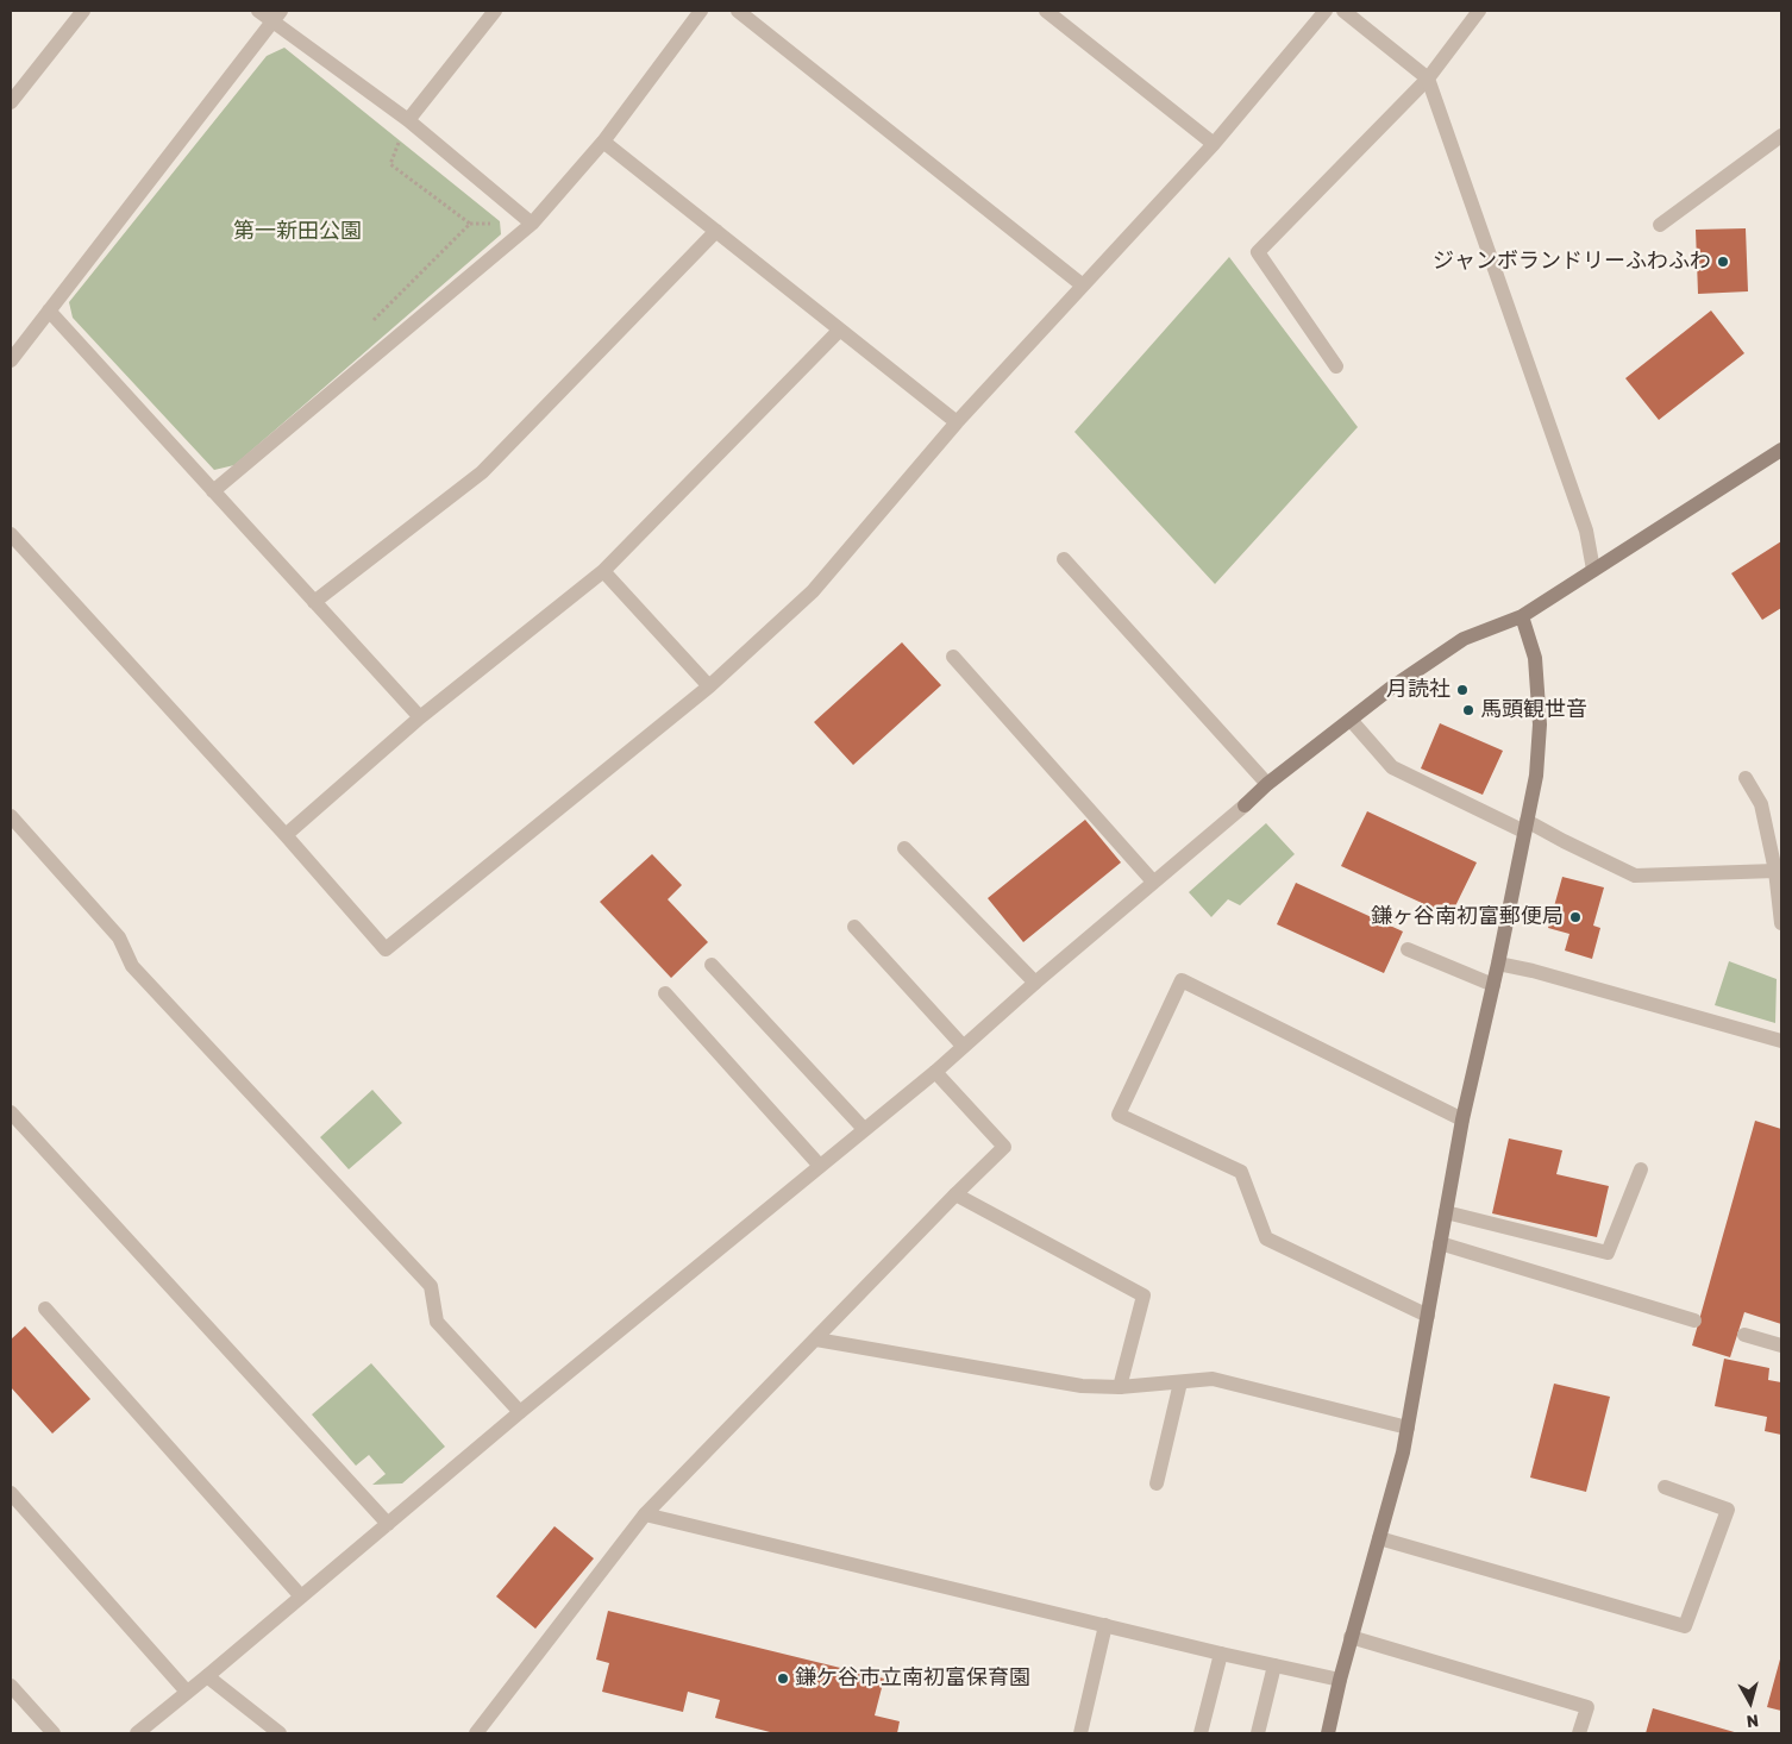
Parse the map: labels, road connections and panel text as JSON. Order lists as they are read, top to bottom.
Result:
{
  "parks": ["第一新田公園"],
  "places": [
    "ジャンボランドリーふわふわ",
    "月読社",
    "馬頭観世音",
    "鎌ヶ谷南初富郵便局",
    "鎌ケ谷市立南初富保育園"
  ],
  "north": "bottom"
}
